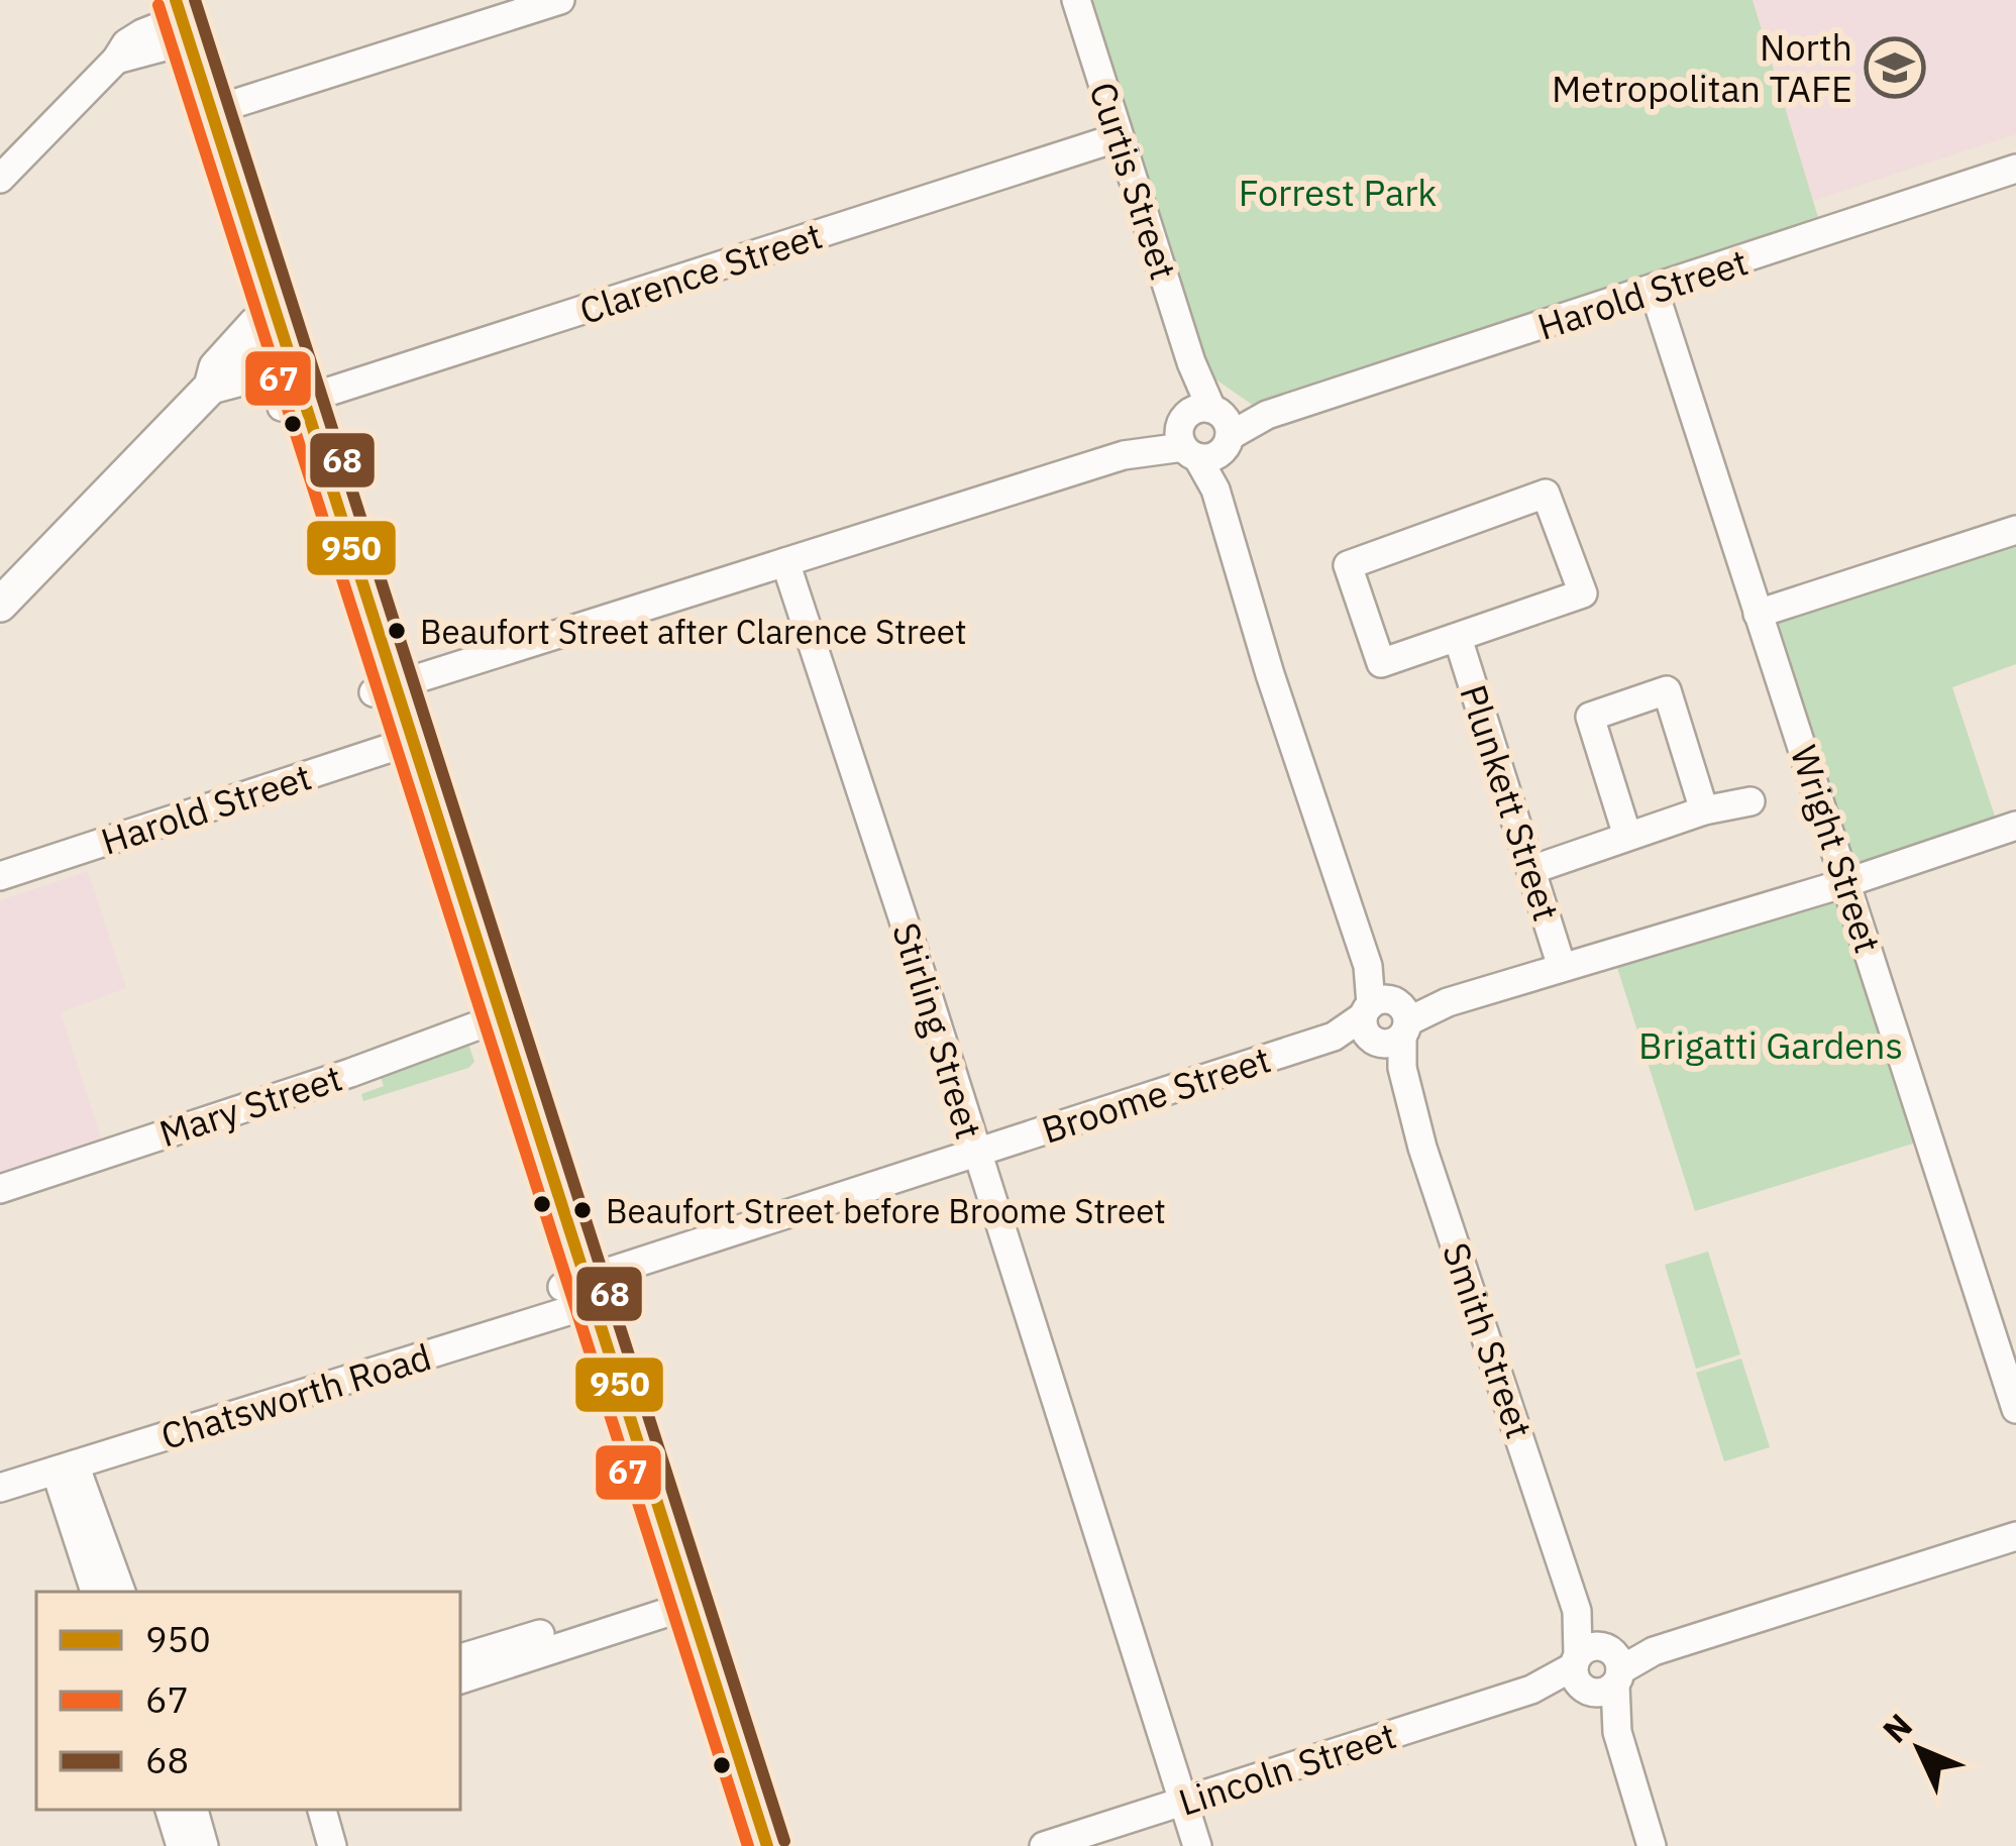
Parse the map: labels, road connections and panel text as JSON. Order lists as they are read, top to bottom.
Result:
{
  "streets": {
    "street": [
      "Curtis Street",
      "Clarence Street",
      "Harold Street",
      "Plunkett Street",
      "Wright Street",
      "Stirling Street",
      "Broome Street",
      "Mary Street",
      "Smith Street",
      "Chatsworth Road",
      "Lincoln Street"
    ]
  },
  "crossings": [
    ["Curtis Street", "Clarence Street"],
    ["Curtis Street", "Harold Street"],
    ["Curtis Street", "Smith Street"],
    ["Harold Street", "Wright Street"],
    ["Harold Street", "Smith Street"],
    ["Plunkett Street", "Broome Street"],
    ["Wright Street", "Broome Street"],
    ["Stirling Street", "Broome Street"],
    ["Stirling Street", "Lincoln Street"],
    ["Broome Street", "Smith Street"],
    ["Broome Street", "Chatsworth Road"],
    ["Smith Street", "Lincoln Street"]
  ],
  "parks": ["Forrest Park", "Brigatti Gardens"],
  "places": {
    "school or university": ["North Metropolitan TAFE"],
    "other": ["Beaufort Street after Clarence Street", "Beaufort Street before Broome Street"]
  },
  "lines": ["transit line 950", "transit line 68", "transit line 67"],
  "legend": ["950", "67", "68"],
  "north": "top left"
}
